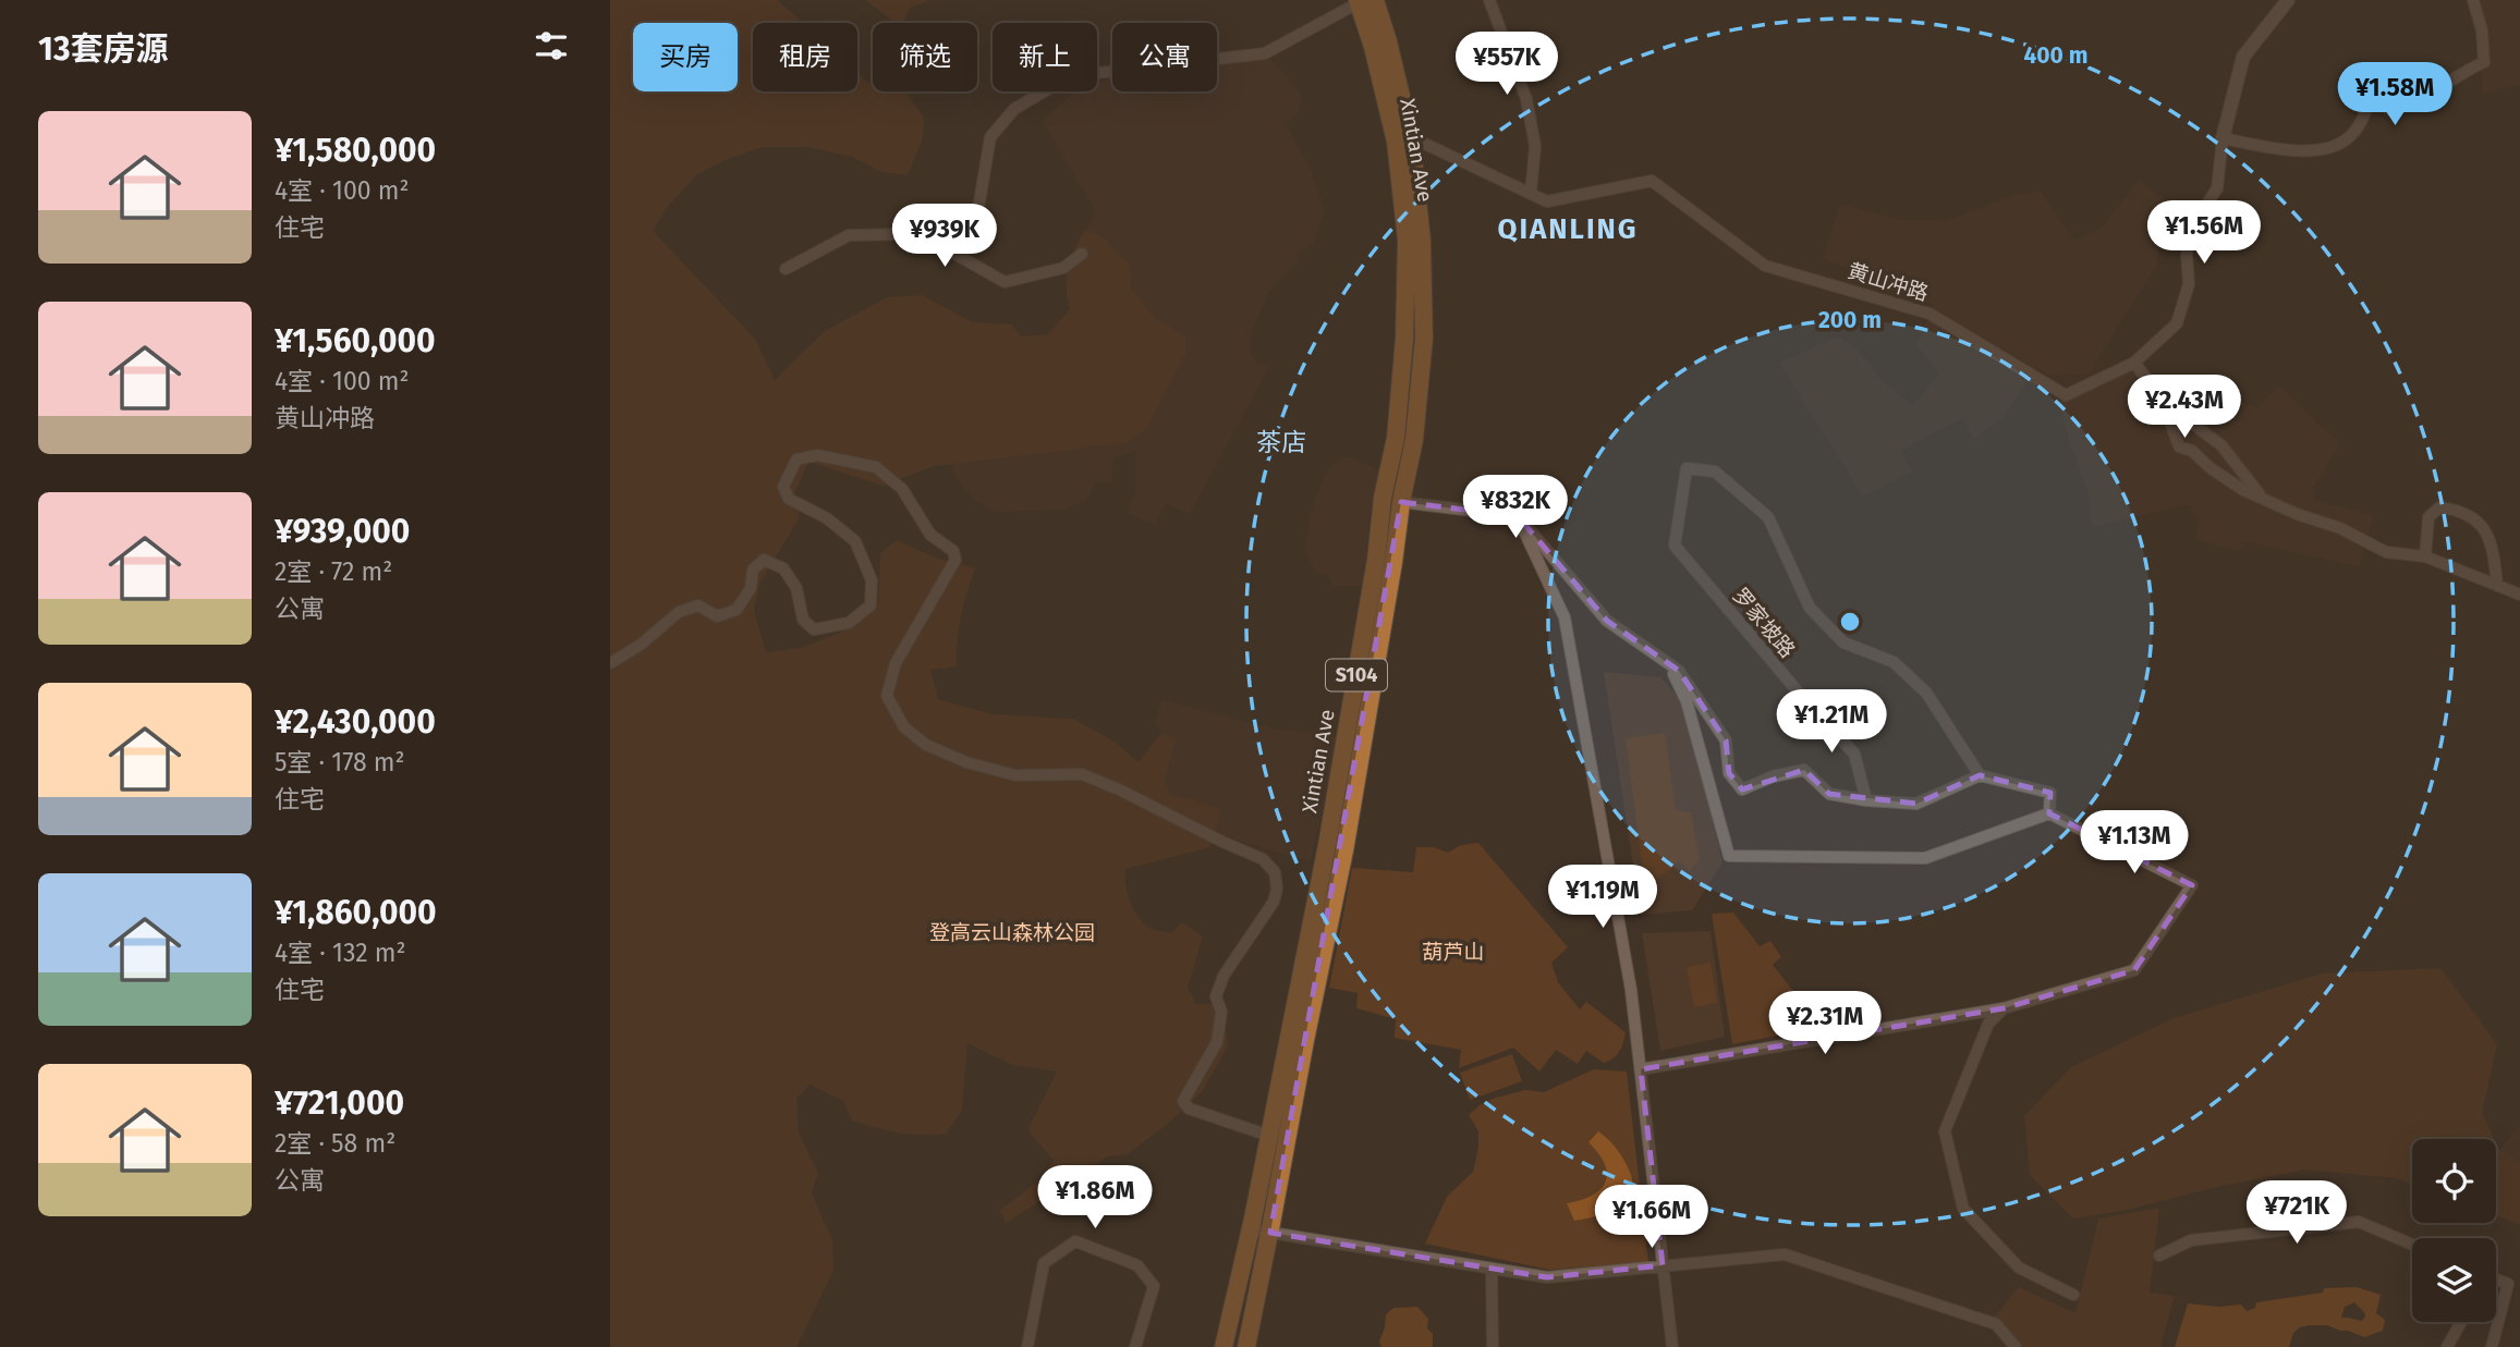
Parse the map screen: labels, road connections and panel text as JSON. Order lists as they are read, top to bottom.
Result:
{
  "streets": {
    "main road": ["Xintian Ave", "S104"],
    "street": ["黄山冲路", "罗家坡路"]
  },
  "crossings": [
    ["Xintian Ave", "黄山冲路"]
  ],
  "districts": ["QIANLING", "茶店"],
  "parks": ["登高云山森林公园", "葫芦山"],
  "page": {
    "heading": "13套房源",
    "chip": [
      "买房",
      "租房",
      "筛选",
      "新上",
      "公寓"
    ],
    "price": [
      "¥557K",
      "¥1.58M",
      "¥1.56M",
      "¥939K",
      "¥2.43M",
      "¥832K",
      "¥1.21M",
      "¥1.13M",
      "¥1.19M",
      "¥2.31M",
      "¥1.86M",
      "¥721K",
      "¥1.66M"
    ],
    "list": [
      {
        "name": "¥1,580,000",
        "note": "4室 · 100 m² · 住宅"
      },
      {
        "name": "¥1,560,000",
        "note": "4室 · 100 m² · 黄山冲路"
      },
      {
        "name": "¥939,000",
        "note": "2室 · 72 m² · 公寓"
      },
      {
        "name": "¥2,430,000",
        "note": "5室 · 178 m² · 住宅"
      },
      {
        "name": "¥1,860,000",
        "note": "4室 · 132 m² · 住宅"
      },
      {
        "name": "¥721,000",
        "note": "2室 · 58 m² · 公寓"
      }
    ]
  },
  "rings": ["400 m", "200 m"]
}
